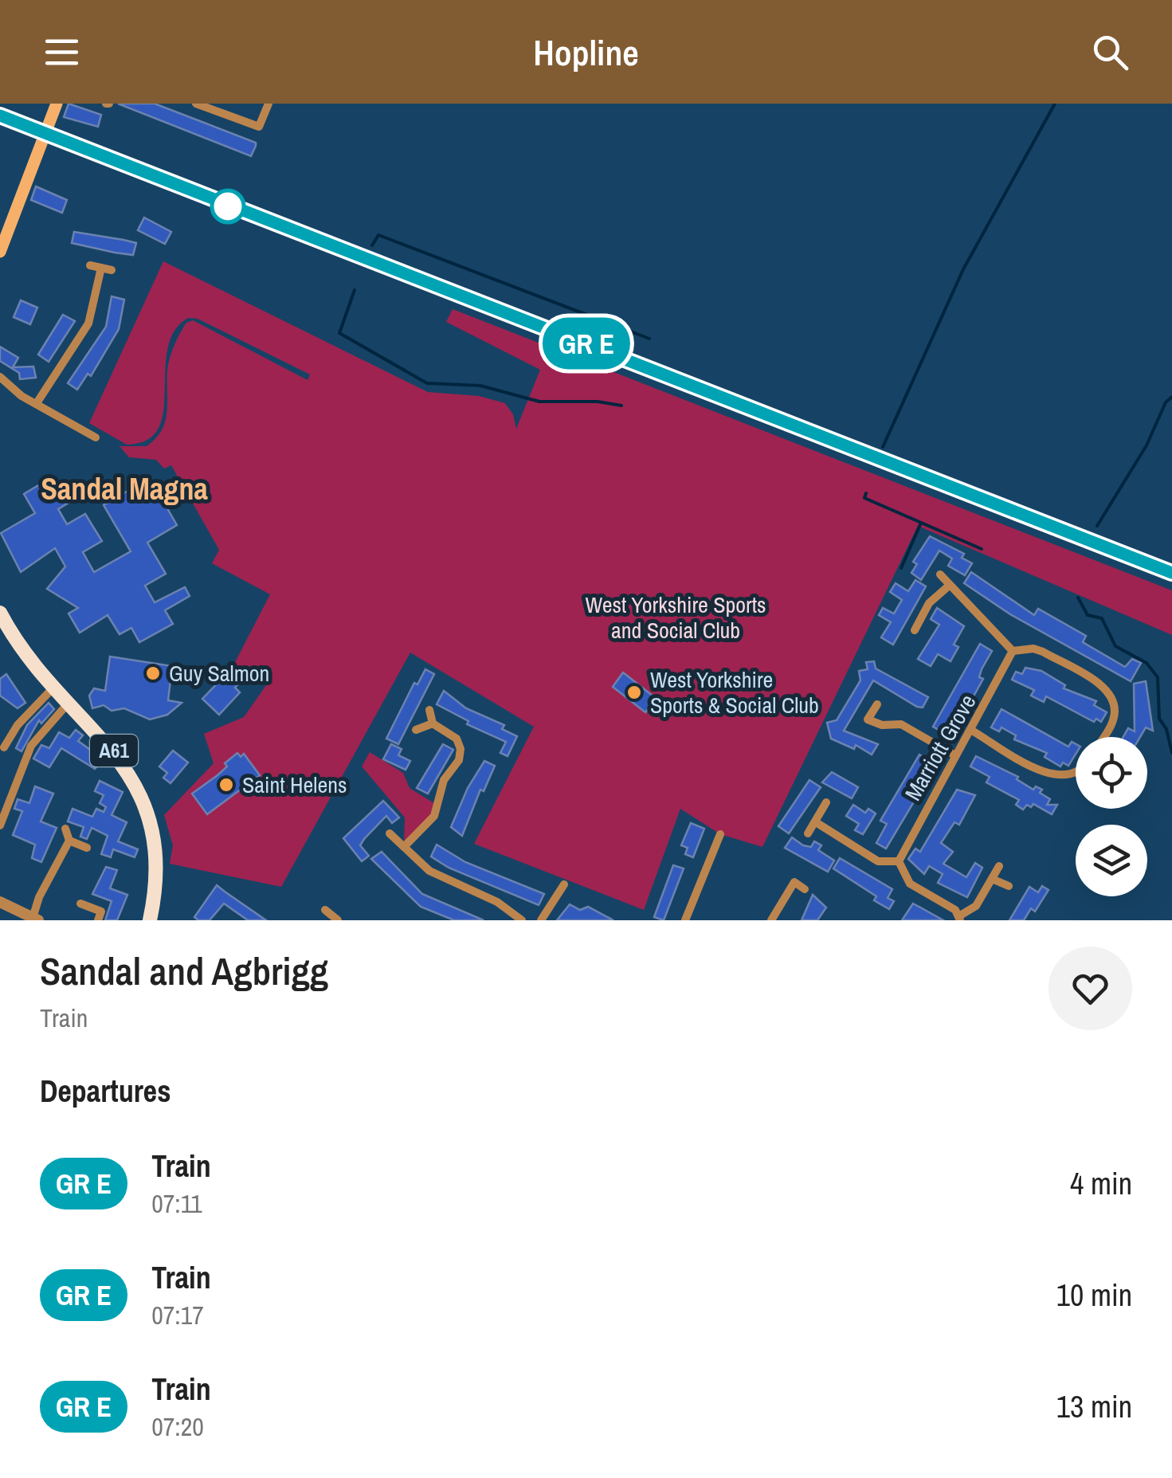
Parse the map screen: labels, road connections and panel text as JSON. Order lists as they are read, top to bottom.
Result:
{
  "streets": {
    "main road": ["A61"],
    "street": ["Marriott Grove"]
  },
  "districts": ["Sandal Magna"],
  "parks": ["West Yorkshire Sports and Social Club"],
  "places": ["Guy Salmon", "West Yorkshire Sports & Social Club", "Saint Helens"],
  "page": {
    "header": "Hopline",
    "on_map": "GR E",
    "heading": [
      ["Sandal and Agbrigg", "Train"],
      "Departures"
    ],
    "list": [
      {
        "mark": "GR E",
        "name": "Train",
        "note": "07:11",
        "value": "4 min"
      },
      {
        "mark": "GR E",
        "name": "Train",
        "note": "07:17",
        "value": "10 min"
      },
      {
        "mark": "GR E",
        "name": "Train",
        "note": "07:20",
        "value": "13 min"
      }
    ]
  }
}
